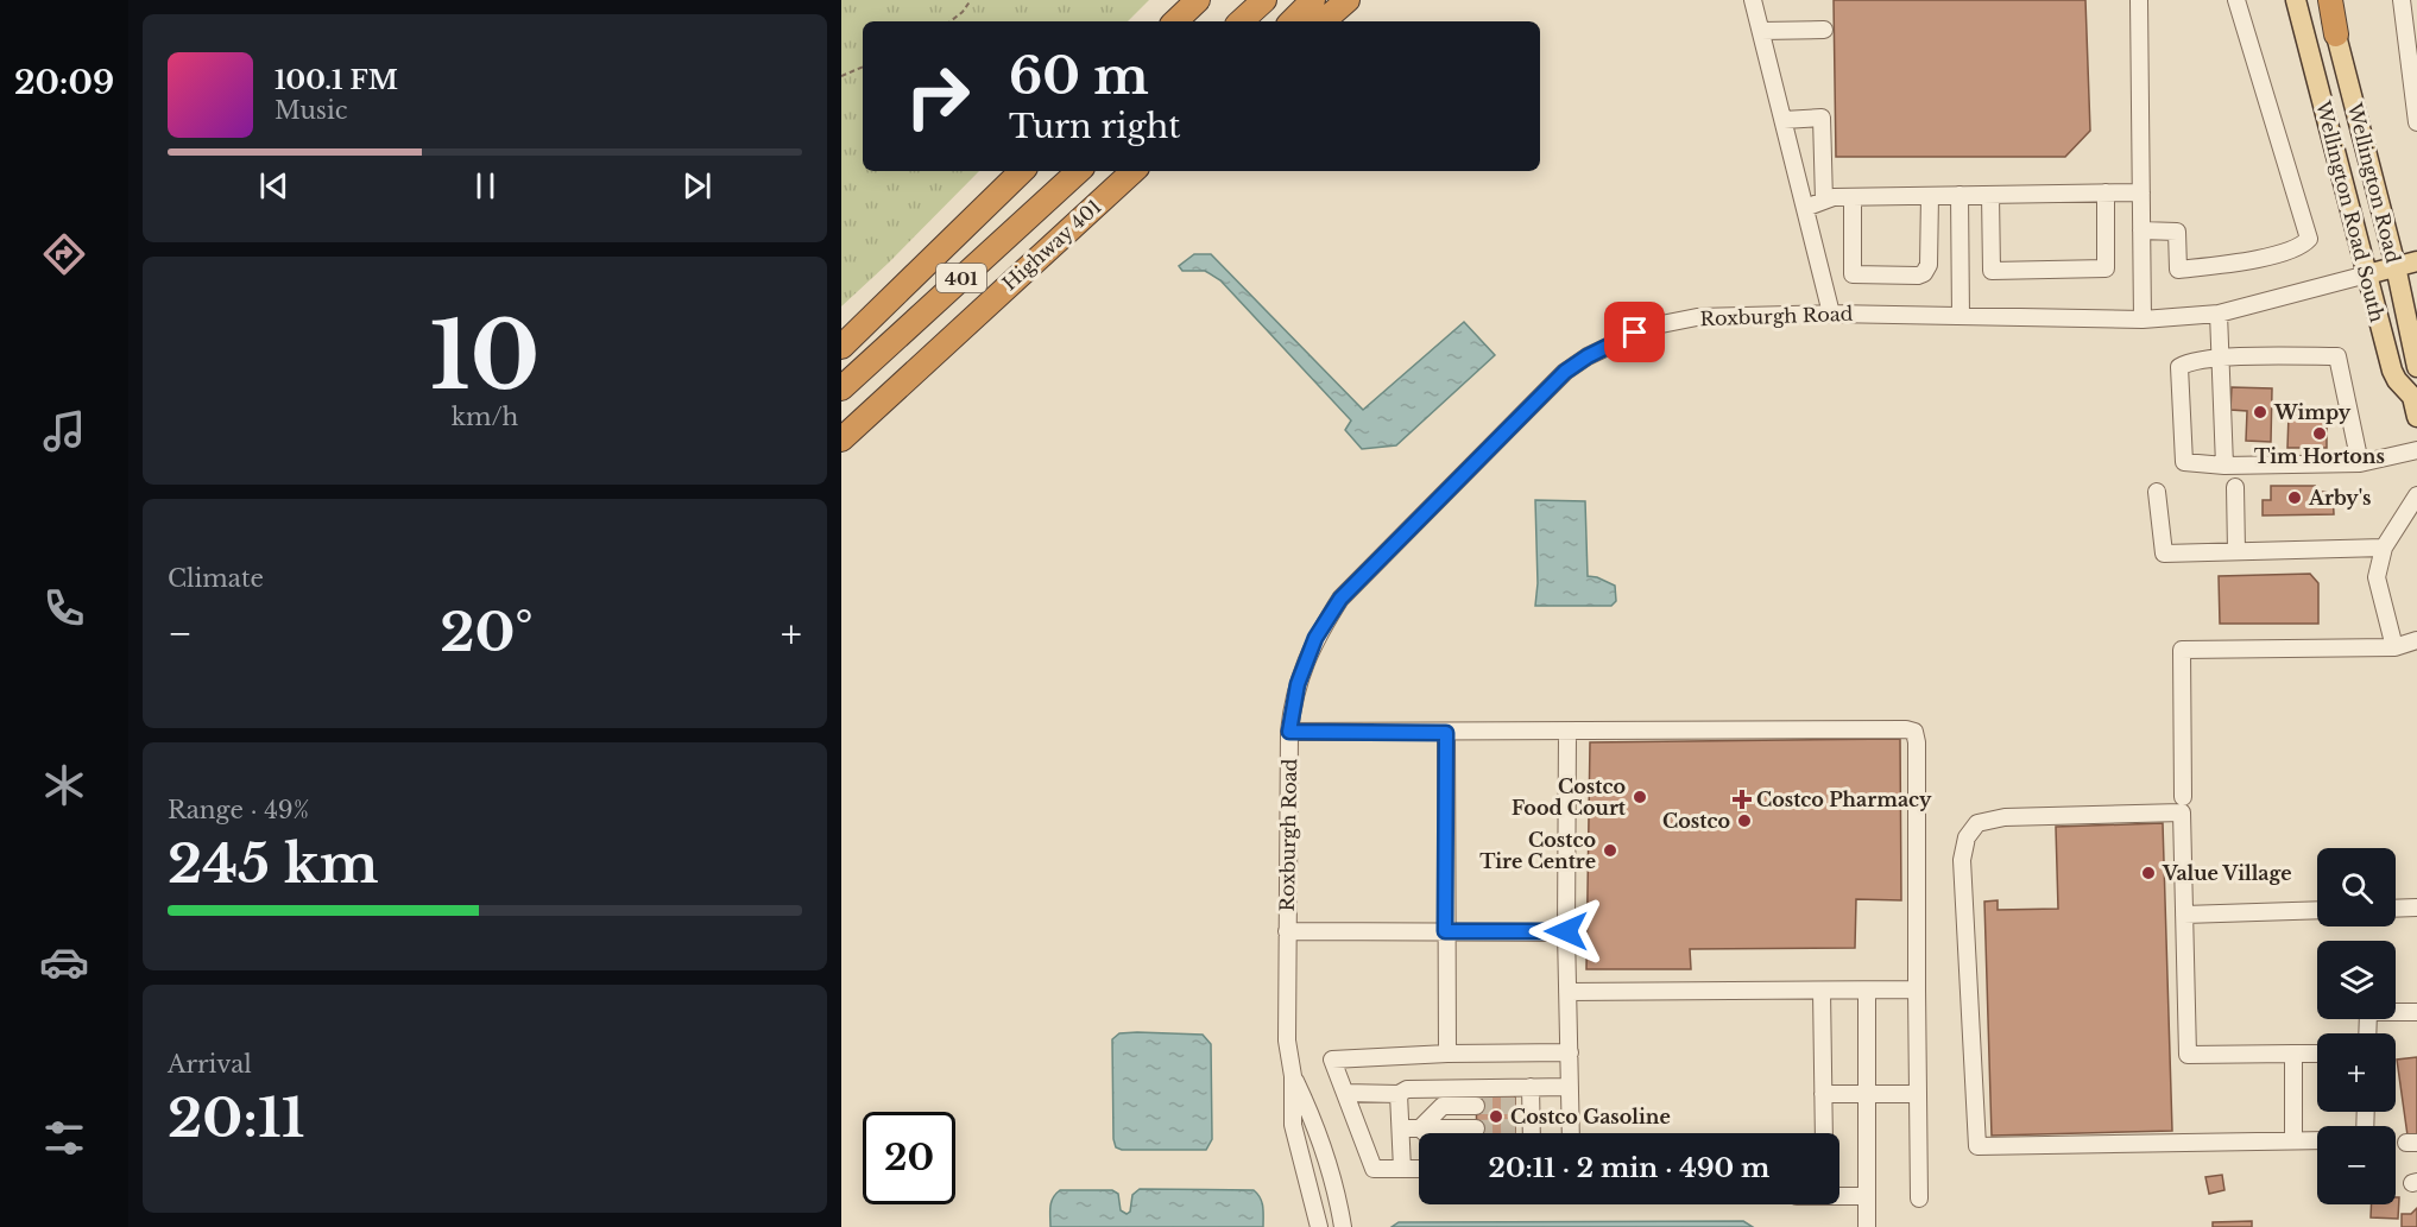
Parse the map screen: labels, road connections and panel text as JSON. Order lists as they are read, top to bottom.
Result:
{
  "streets": {
    "highway": ["Highway 401", "401"],
    "main road": ["Wellington Road", "Wellington Road South", "Roxburgh Road"]
  },
  "crossings": [
    ["Wellington Road", "Roxburgh Road"],
    ["Wellington Road South", "Roxburgh Road"]
  ],
  "places": {
    "other": [
      "Wimpy",
      "Tim Hortons",
      "Arby's",
      "Costco Food Court",
      "Costco",
      "Costco Tire Centre",
      "Value Village",
      "Costco Gasoline"
    ],
    "health": ["Costco Pharmacy"]
  },
  "page": {
    "tabs": "20:09",
    "turn": ["60 m", "Turn right"],
    "song": ["100.1 FM", "Music"],
    "tile": [
      ["10", "km/h"],
      "Climate",
      ["Range · 49%", "245 km"],
      ["Arrival", "20:11"]
    ],
    "heat": ["−", "20°", "+"],
    "map_buttons": ["+", "−"],
    "limit": "20",
    "trip": "20:11 · 2 min · 490 m"
  }
}
